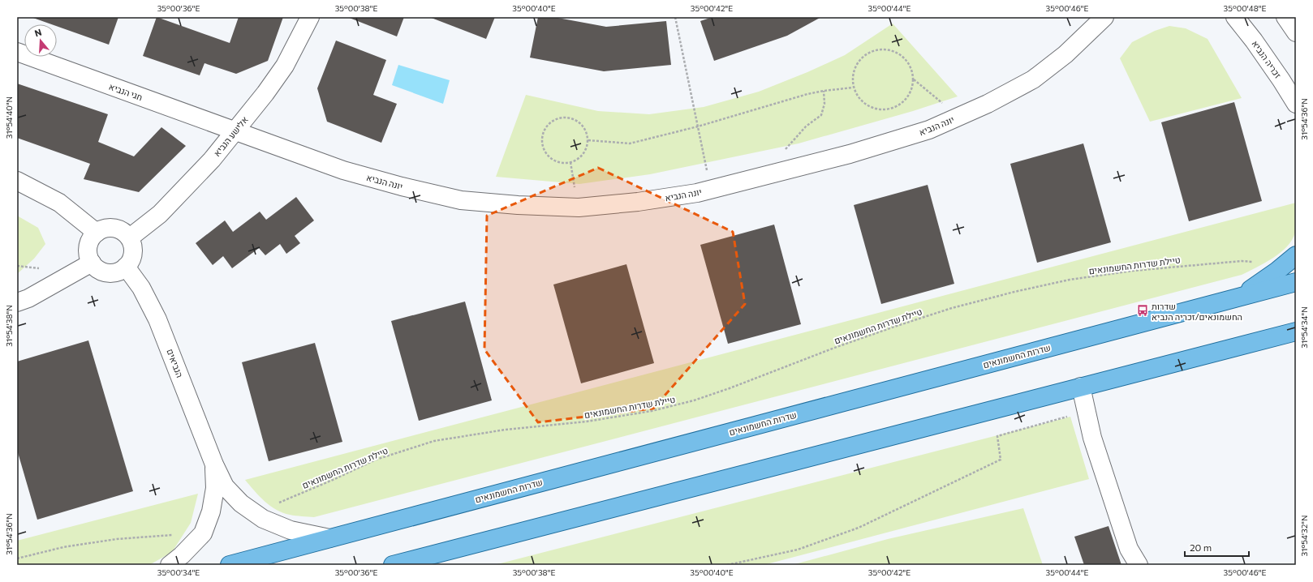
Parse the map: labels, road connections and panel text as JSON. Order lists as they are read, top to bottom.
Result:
{
  "streets": {
    "main road": ["שדרות החשמונאים"],
    "street": [
      "זכריה הנביא",
      "חגי הנביא",
      "יונה הנביא",
      "אלישע הנביא",
      "הנביאים"
    ],
    "path": ["טיילת שדרות החשמונאים"]
  },
  "crossings": [
    ["חגי הנביא", "יונה הנביא"],
    ["חגי הנביא", "אלישע הנביא"],
    ["יונה הנביא", "אלישע הנביא"],
    ["אלישע הנביא", "הנביאים"],
    ["טיילת שדרות החשמונאים", "הנביאים"],
    ["שדרות החשמונאים", "הנביאים"]
  ],
  "places": {
    "bus stop": ["שדרות החשמונאים/זכריה הנביא"]
  },
  "scale_bar": "20 m",
  "north": "top",
  "coordinates": [
    "35°00'36\"E",
    "35°00'38\"E",
    "35°00'40\"E",
    "35°00'42\"E",
    "35°00'44\"E",
    "35°00'46\"E",
    "35°00'48\"E",
    "31°54'40\"N",
    "31°54'36\"N",
    "31°54'38\"N",
    "31°54'34\"N",
    "31°54'32\"N",
    "35°00'34\"E"
  ]
}
